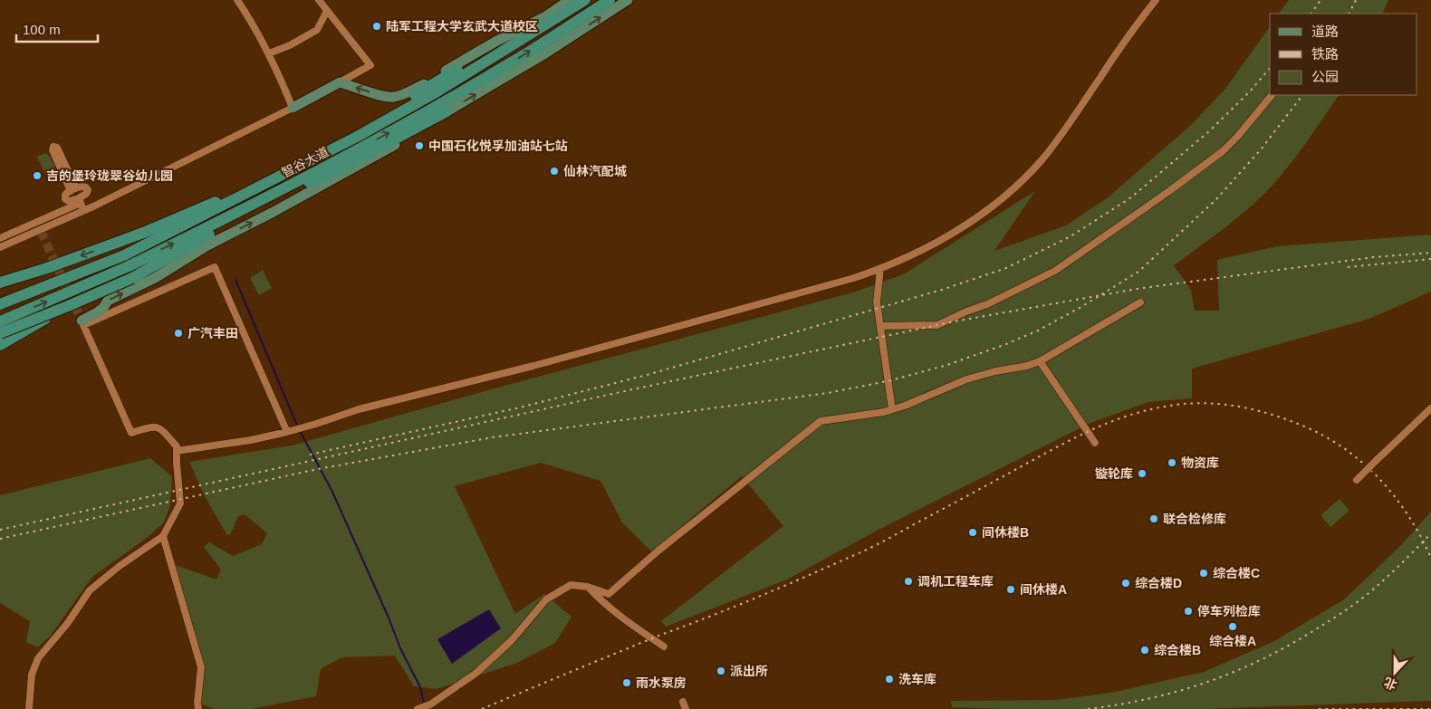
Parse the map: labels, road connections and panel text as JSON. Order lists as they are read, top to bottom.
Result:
{
  "streets": {
    "highway": ["智谷大道"]
  },
  "places": [
    "陆军工程大学玄武大道校区",
    "中国石化悦孚加油站七站",
    "仙林汽配城",
    "吉的堡玲珑翠谷幼儿园",
    "广汽丰田",
    "物资库",
    "镟轮库",
    "联合检修库",
    "间休楼B",
    "综合楼C",
    "调机工程车库",
    "综合楼D",
    "间休楼A",
    "停车列检库",
    "综合楼A",
    "综合楼B",
    "派出所",
    "洗车库",
    "雨水泵房"
  ],
  "legend": ["道路", "铁路", "公园"],
  "scale_bar": "100 m",
  "north": "bottom"
}
